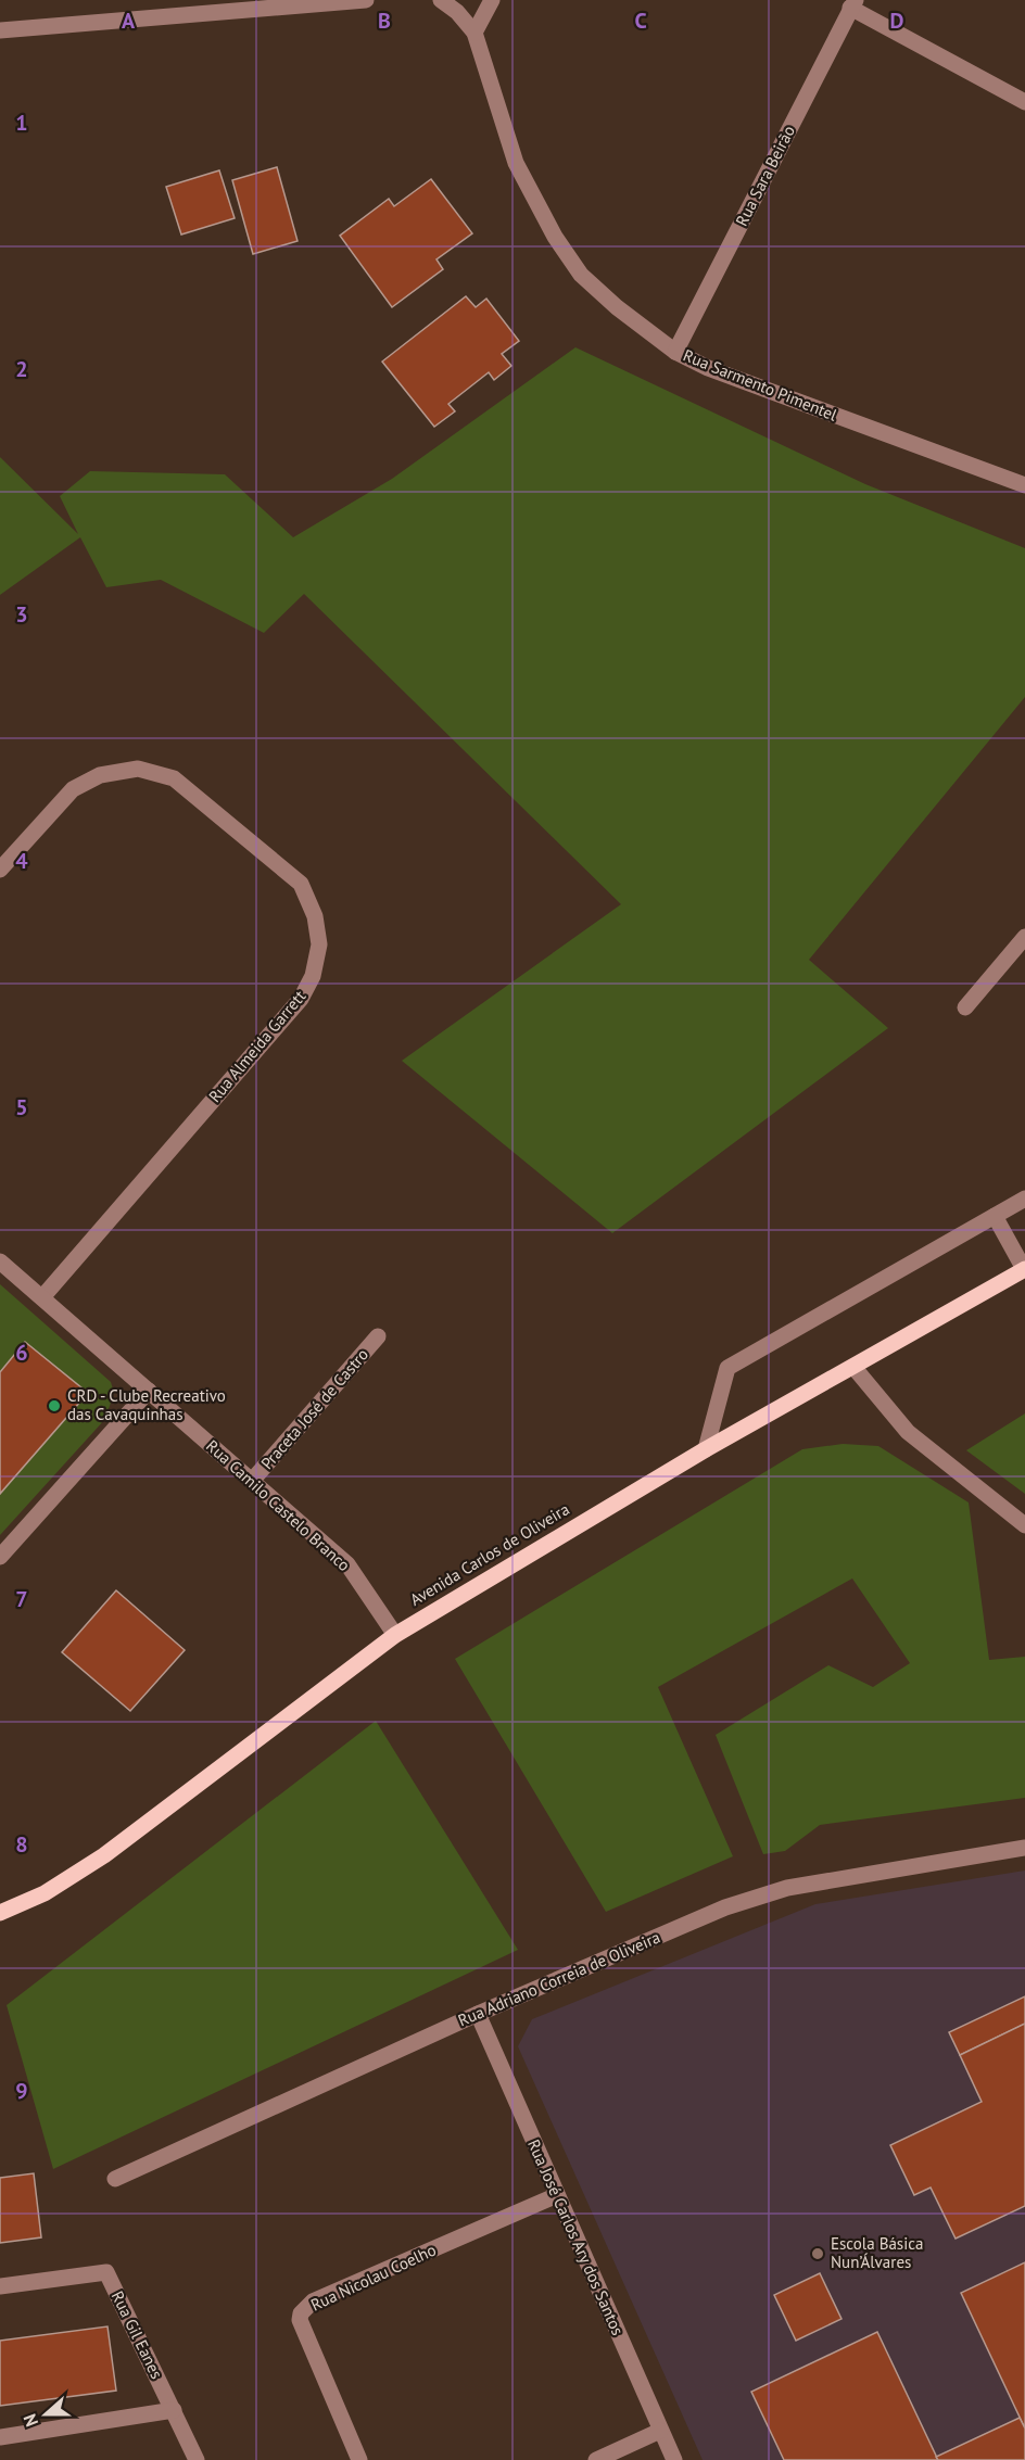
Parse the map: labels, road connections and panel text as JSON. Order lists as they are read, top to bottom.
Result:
{
  "streets": {
    "main road": ["Avenida Carlos de Oliveira"],
    "street": [
      "Rua Sara Beirão",
      "Rua Sarmento Pimentel",
      "Rua Almeida Garrett",
      "Praceta José de Castro",
      "Rua Camilo Castelo Branco",
      "Rua Adriano Correia de Oliveira",
      "Rua José Carlos Ary dos Santos",
      "Rua Nicolau Coelho",
      "Rua Gil Eanes"
    ]
  },
  "crossings": [
    ["Rua Sara Beirão", "Rua Sarmento Pimentel"],
    ["Rua Almeida Garrett", "Rua Camilo Castelo Branco"],
    ["Praceta José de Castro", "Rua Camilo Castelo Branco"],
    ["Rua Camilo Castelo Branco", "Avenida Carlos de Oliveira"],
    ["Rua Adriano Correia de Oliveira", "Rua José Carlos Ary dos Santos"],
    ["Rua José Carlos Ary dos Santos", "Rua Nicolau Coelho"]
  ],
  "places": ["CRD - Clube Recreativo das Cavaquinhas", "Escola Básica Nun’Álvares"],
  "north": "left",
  "grid": {
    "columns": [
      "A",
      "B",
      "C",
      "D"
    ],
    "rows": [
      "1",
      "2",
      "3",
      "4",
      "5",
      "6",
      "7",
      "8",
      "9"
    ]
  }
}
